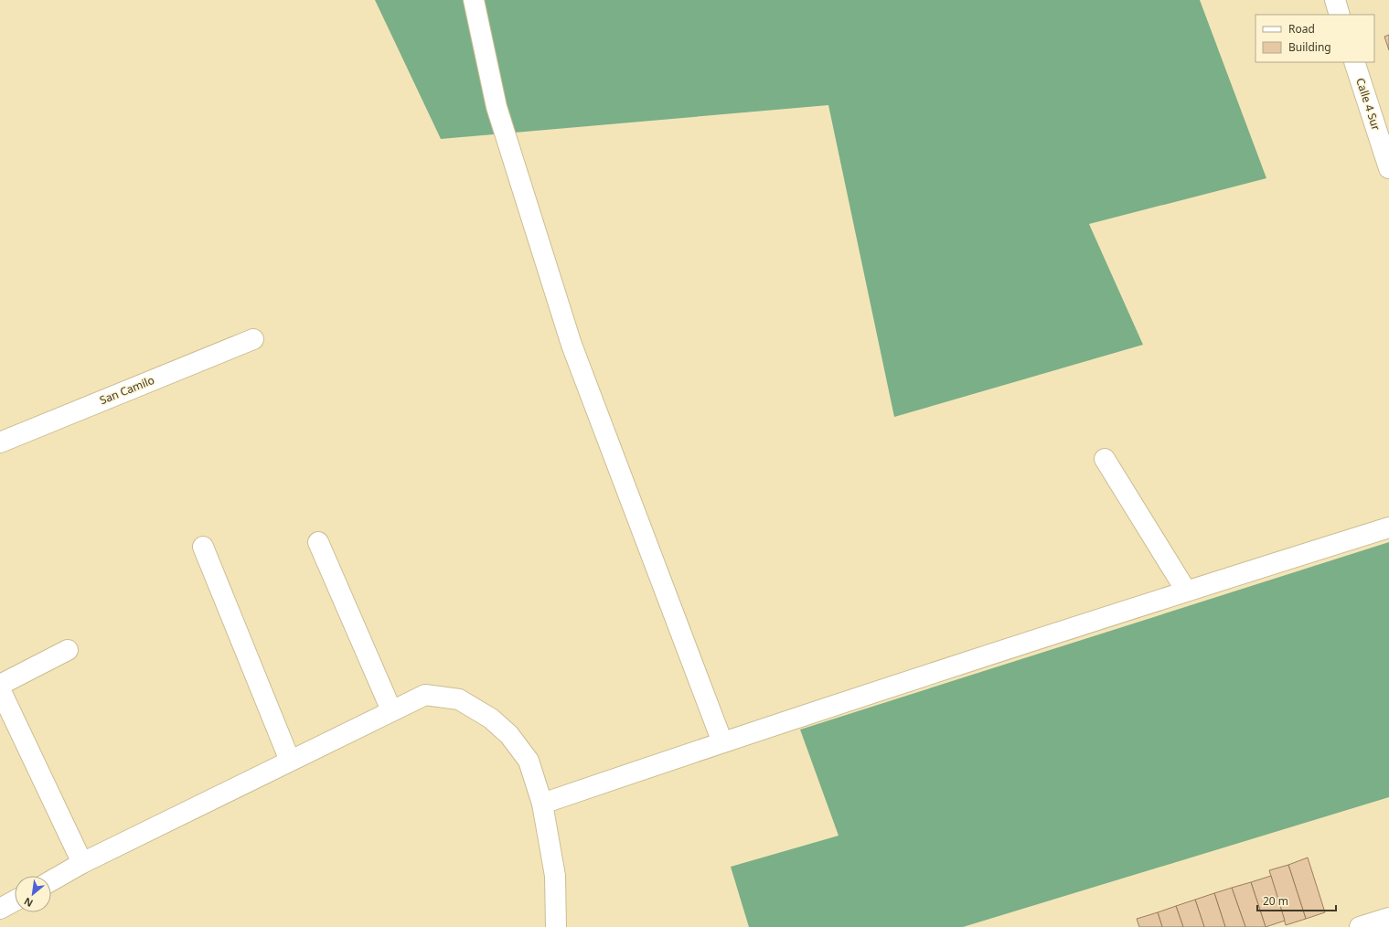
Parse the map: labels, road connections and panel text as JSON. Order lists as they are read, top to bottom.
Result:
{
  "streets": {
    "street": ["Calle 4 Sur", "San Camilo"]
  },
  "legend": ["Road", "Building"],
  "scale_bar": "20 m",
  "north": "bottom left"
}
